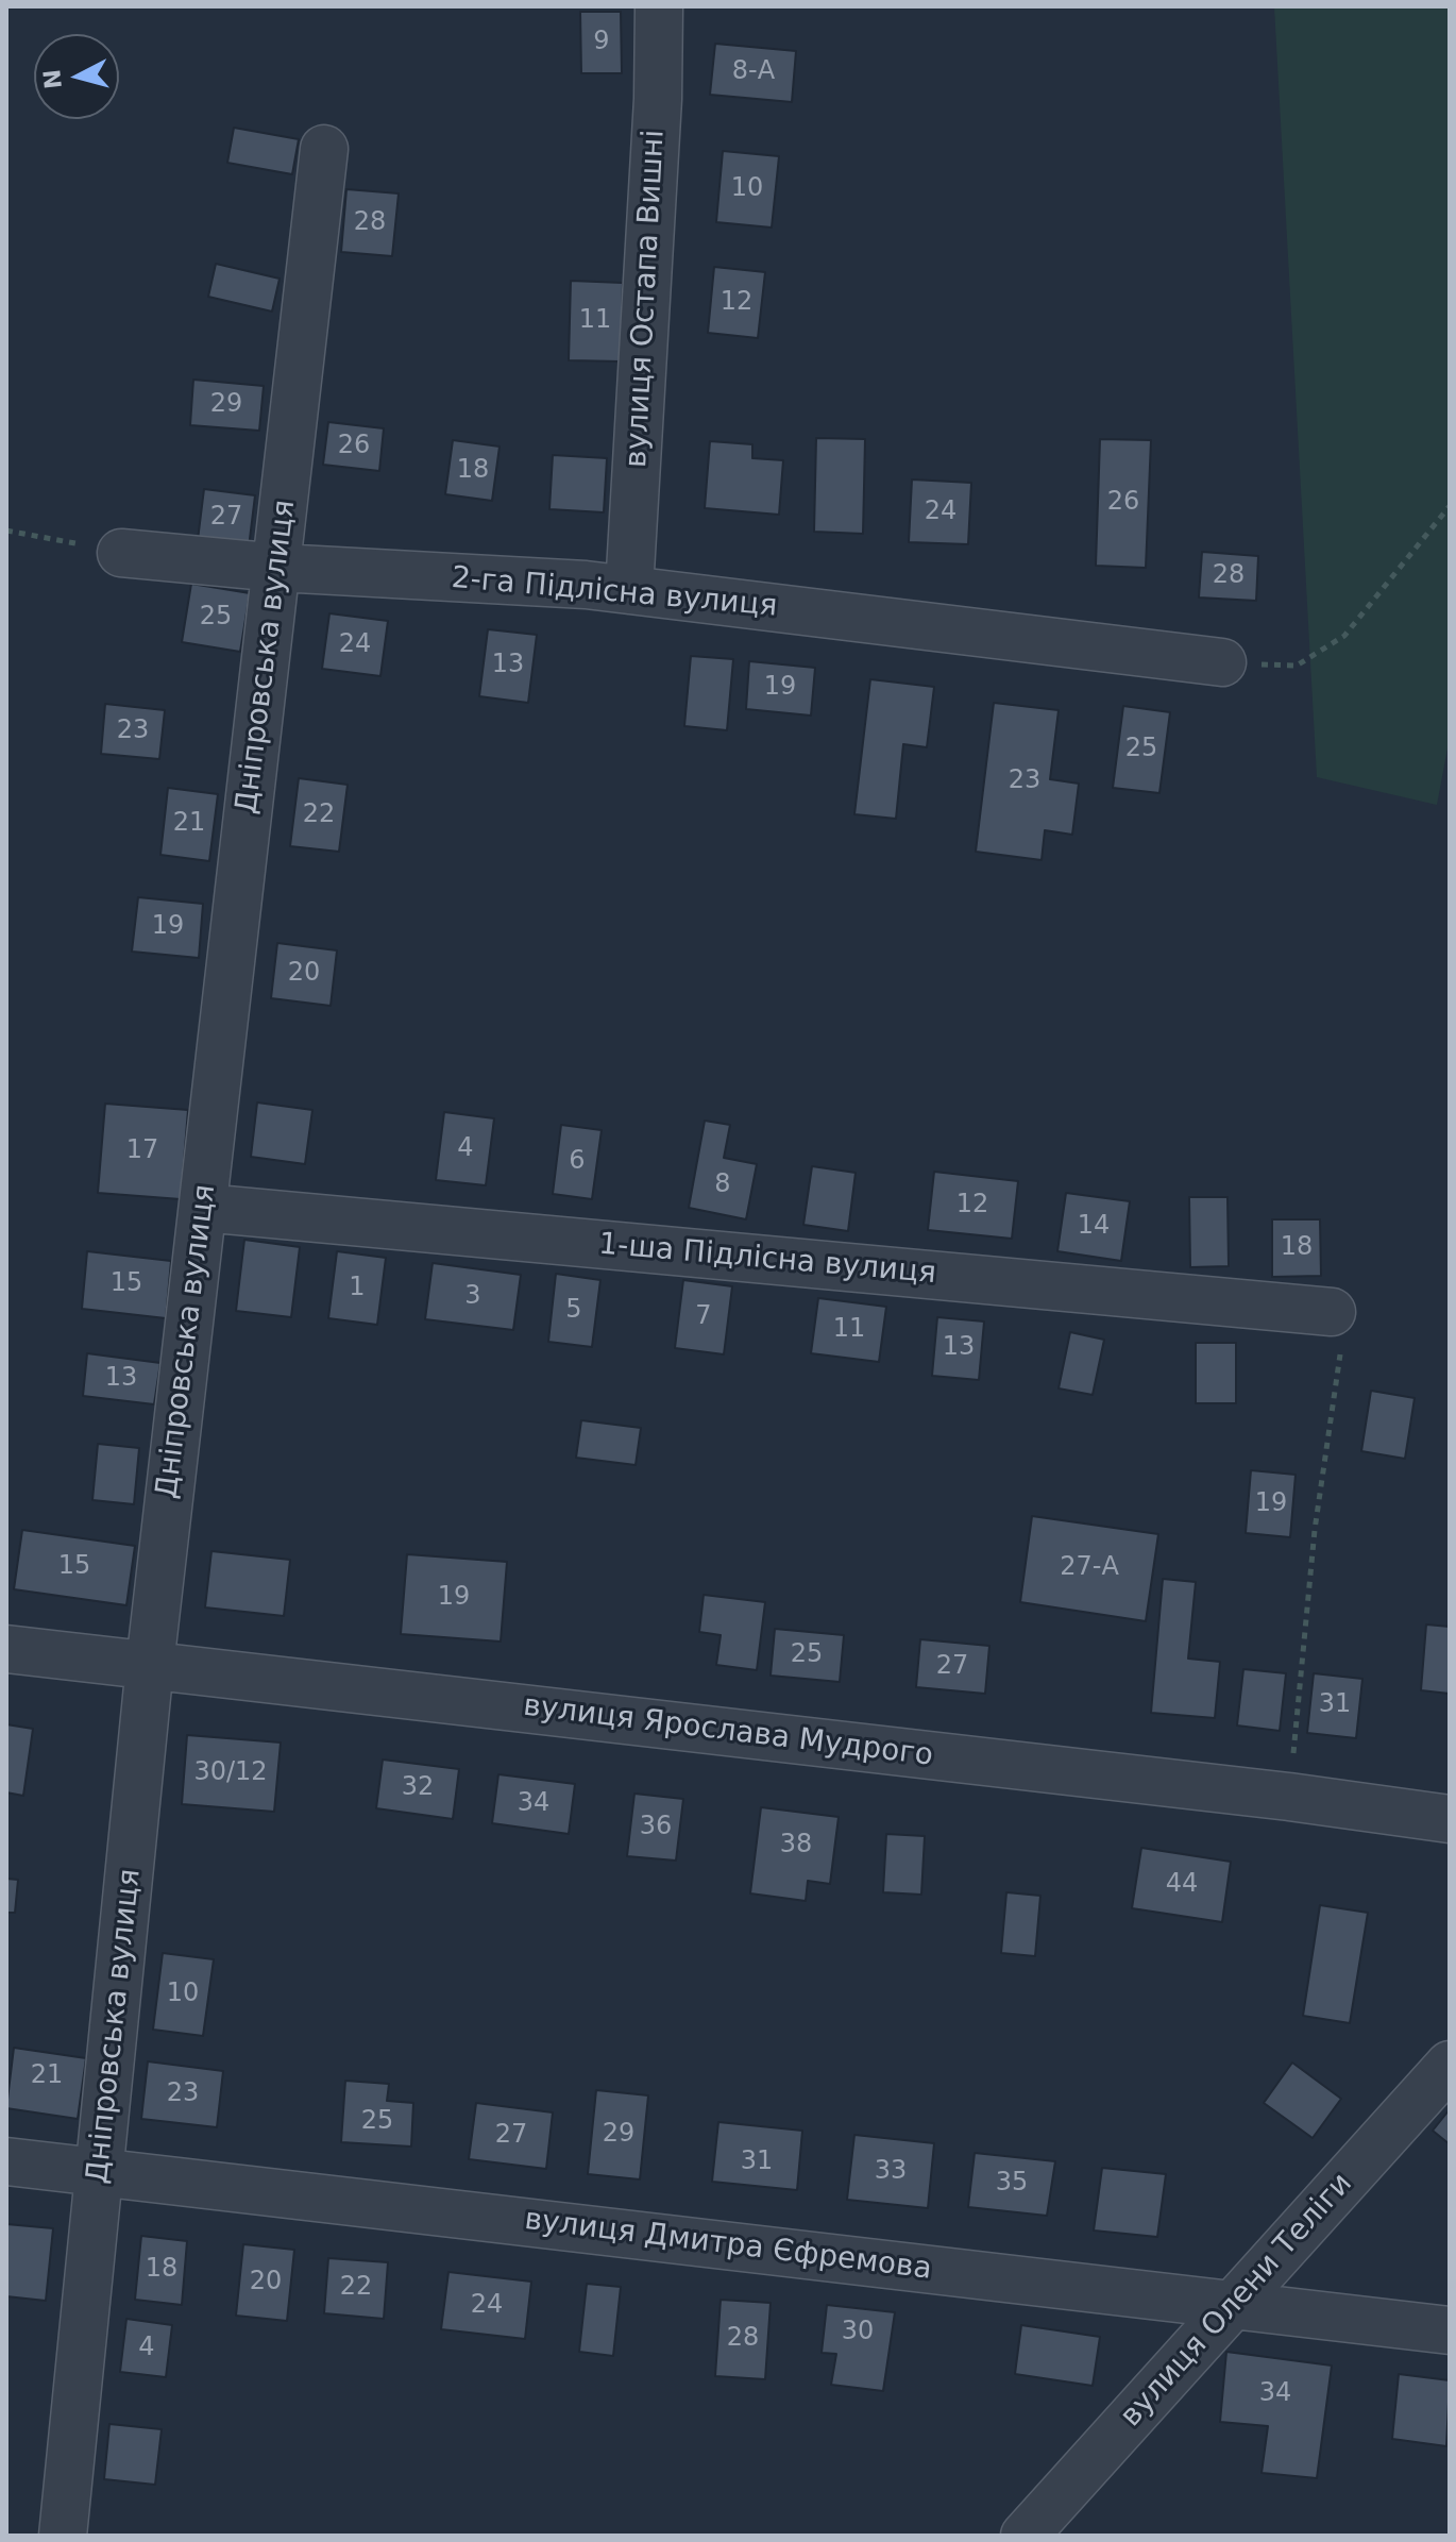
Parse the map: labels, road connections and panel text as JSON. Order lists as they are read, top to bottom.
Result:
{
  "streets": {
    "street": [
      "вулиця Остапа Вишні",
      "2-га Підлісна вулиця",
      "Дніпровська вулиця",
      "1-ша Підлісна вулиця",
      "вулиця Ярослава Мудрого",
      "вулиця Дмитра Єфремова",
      "вулиця Олени Теліги"
    ]
  },
  "crossings": [
    ["вулиця Остапа Вишні", "2-га Підлісна вулиця"],
    ["2-га Підлісна вулиця", "Дніпровська вулиця"],
    ["Дніпровська вулиця", "1-ша Підлісна вулиця"],
    ["Дніпровська вулиця", "вулиця Ярослава Мудрого"],
    ["Дніпровська вулиця", "вулиця Дмитра Єфремова"],
    ["вулиця Дмитра Єфремова", "вулиця Олени Теліги"]
  ],
  "house_numbers": [
    "9",
    "8-А",
    "10",
    "28",
    "12",
    "11",
    "29",
    "26",
    "18",
    "26",
    "24",
    "27",
    "28",
    "25",
    "24",
    "13",
    "19",
    "23",
    "25",
    "23",
    "22",
    "21",
    "19",
    "20",
    "4",
    "17",
    "6",
    "8",
    "12",
    "14",
    "18",
    "15",
    "1",
    "3",
    "5",
    "7",
    "11",
    "13",
    "13",
    "19",
    "15",
    "27-А",
    "19",
    "25",
    "27",
    "31",
    "30/12",
    "32",
    "34",
    "36",
    "38",
    "44",
    "10",
    "21",
    "23",
    "25",
    "29",
    "27",
    "31",
    "33",
    "35",
    "18",
    "20",
    "22",
    "24",
    "30",
    "28",
    "4",
    "34"
  ],
  "north": "left"
}
